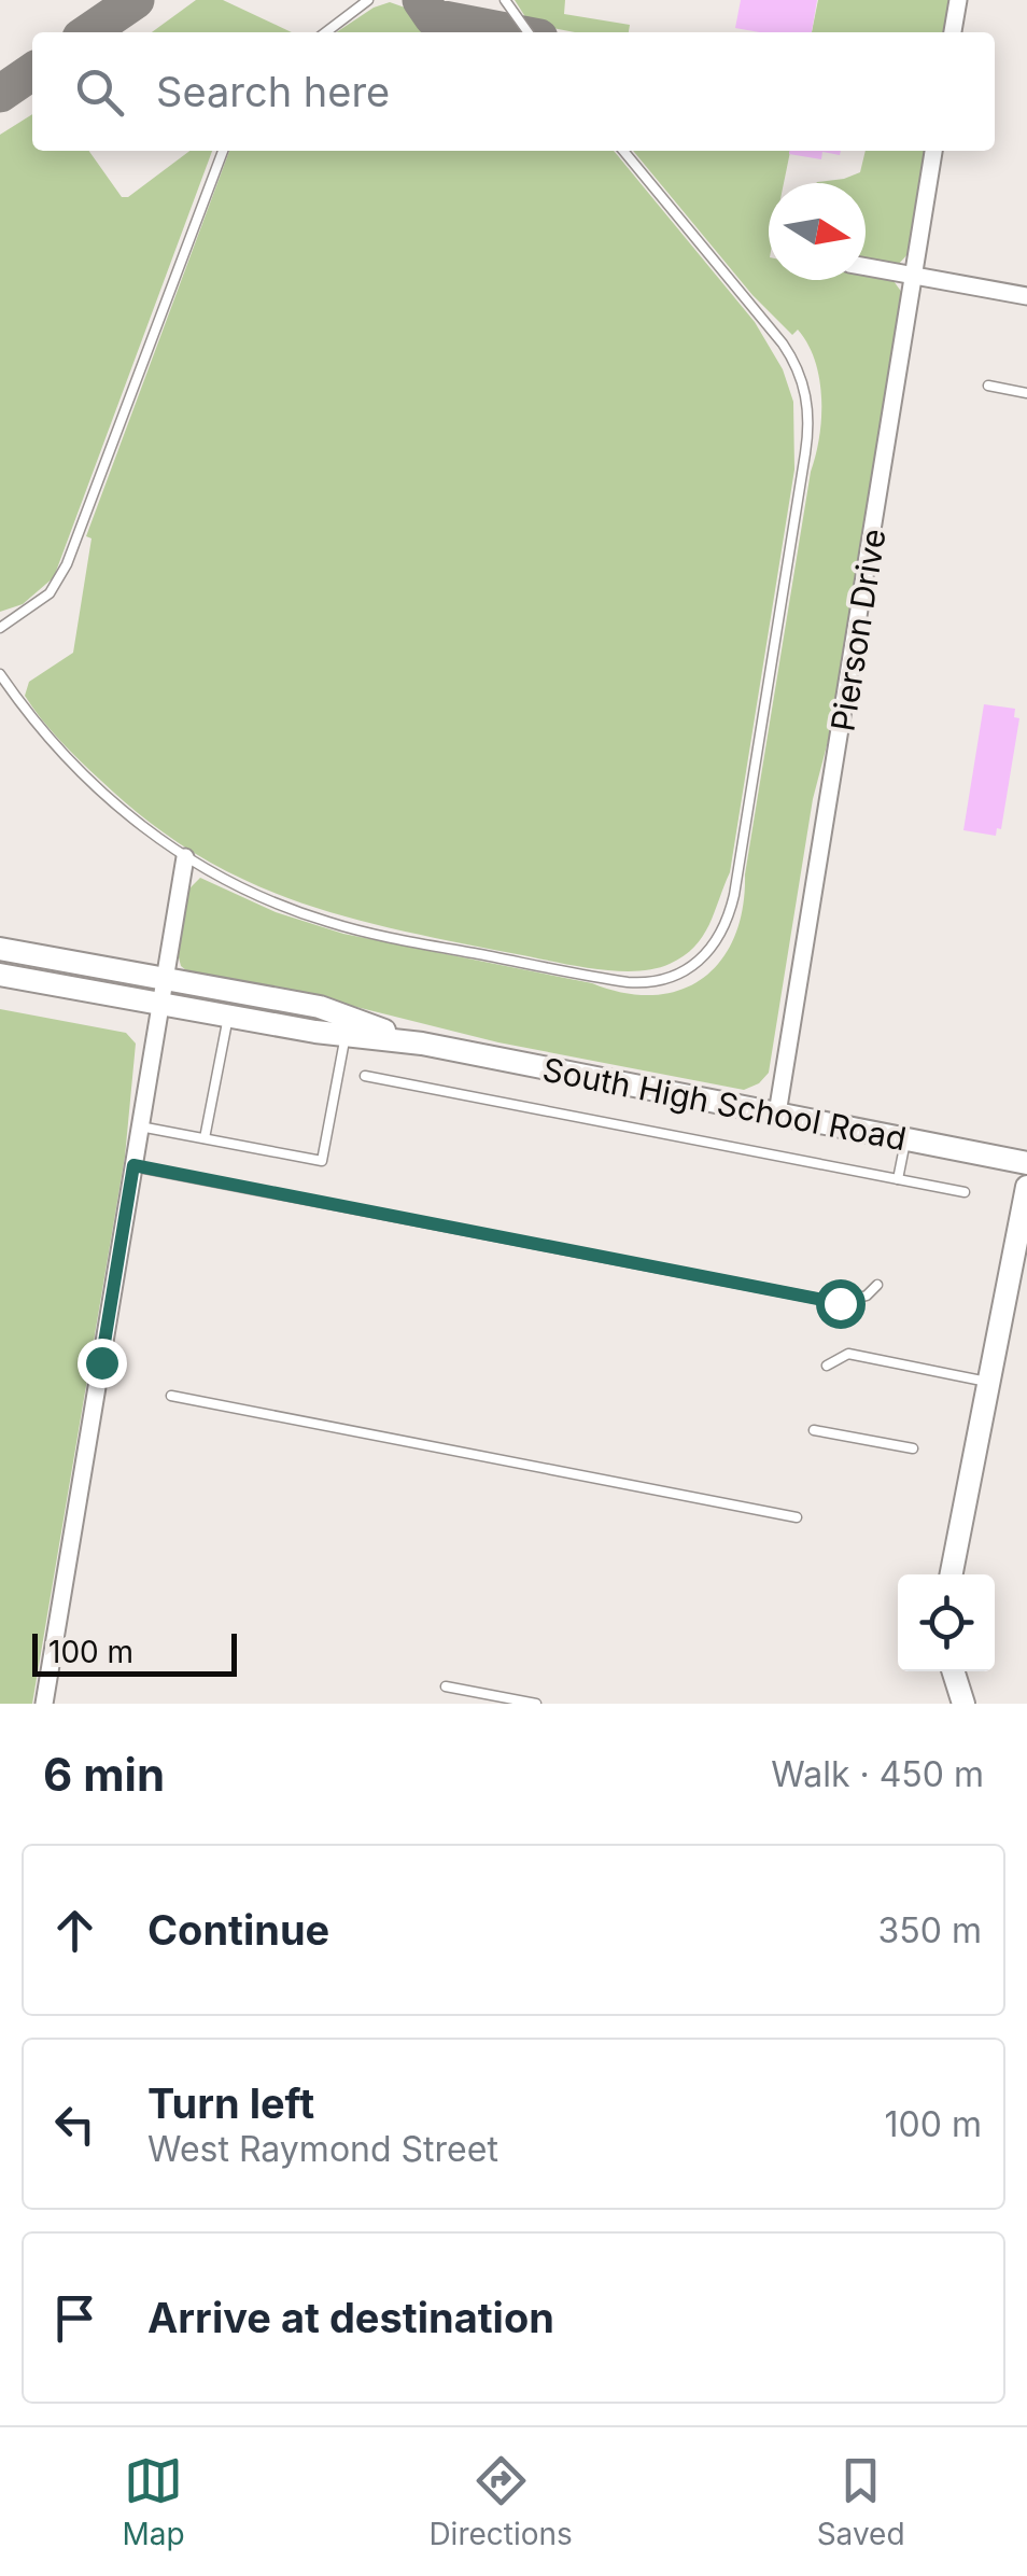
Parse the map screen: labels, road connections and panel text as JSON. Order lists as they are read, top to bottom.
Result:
{
  "streets": {
    "street": ["Pierson Drive", "South High School Road"]
  },
  "crossings": [
    ["Pierson Drive", "South High School Road"]
  ],
  "scale_bar": "100 m",
  "north": "right",
  "page": {
    "search": "Search here",
    "scale": "100 m",
    "heading": ["6 min", "Walk · 450 m"],
    "list": [
      ["Continue", "350 m"],
      ["Turn left", "West Raymond Street", "100 m"],
      "Arrive at destination"
    ],
    "nav": ["Map", "Directions", "Saved"]
  }
}
